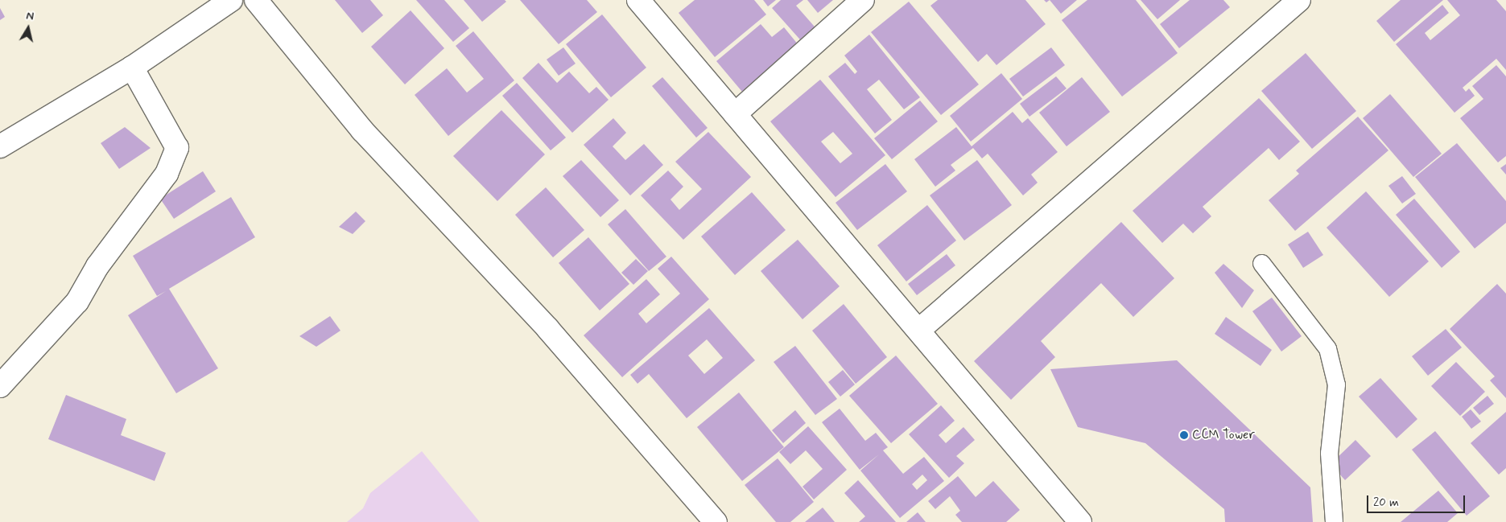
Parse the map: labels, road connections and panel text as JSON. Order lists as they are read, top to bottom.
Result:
{
  "places": ["CCM Tower"],
  "scale_bar": "20 m",
  "north": "top"
}
